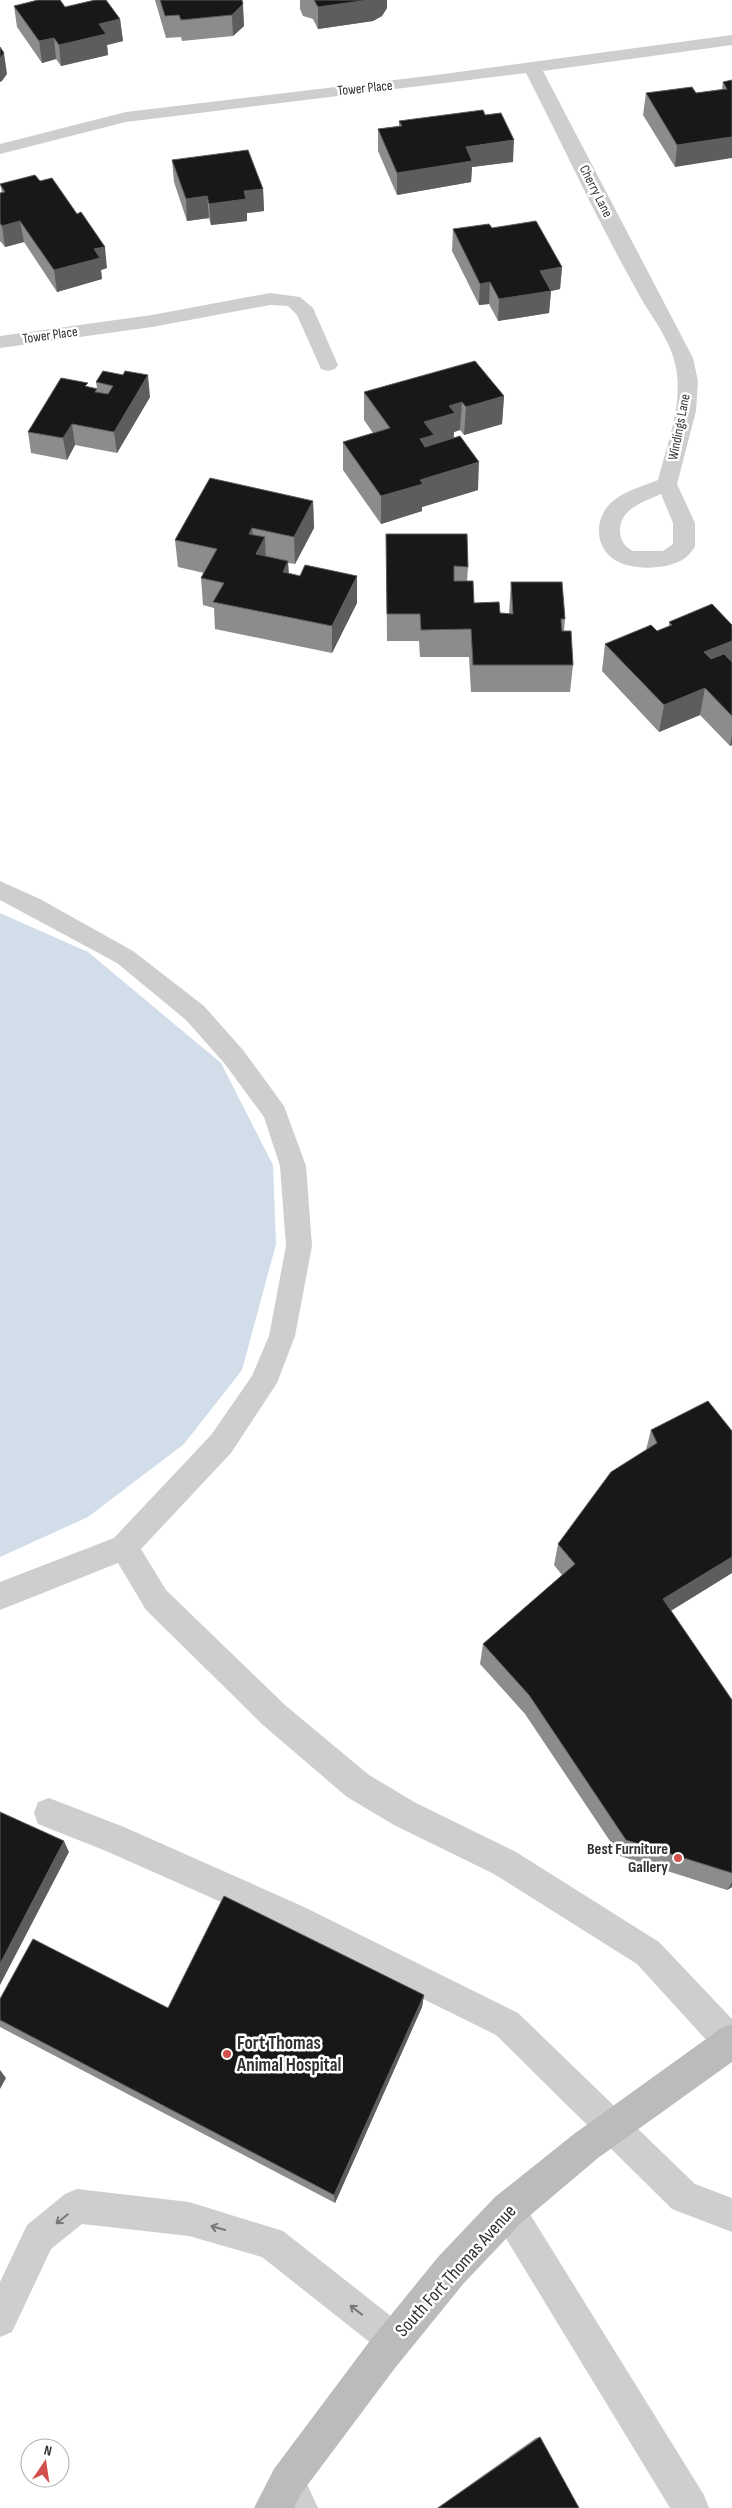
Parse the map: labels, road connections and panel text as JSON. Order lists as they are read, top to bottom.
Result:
{
  "streets": {
    "main road": ["South Fort Thomas Avenue"],
    "street": ["Tower Place", "Cherry Lane", "Windings Lane"]
  },
  "crossings": [
    ["Tower Place", "Cherry Lane"],
    ["Cherry Lane", "Windings Lane"]
  ],
  "places": ["Best Furniture Gallery", "Fort Thomas Animal Hospital"],
  "north": "top"
}
